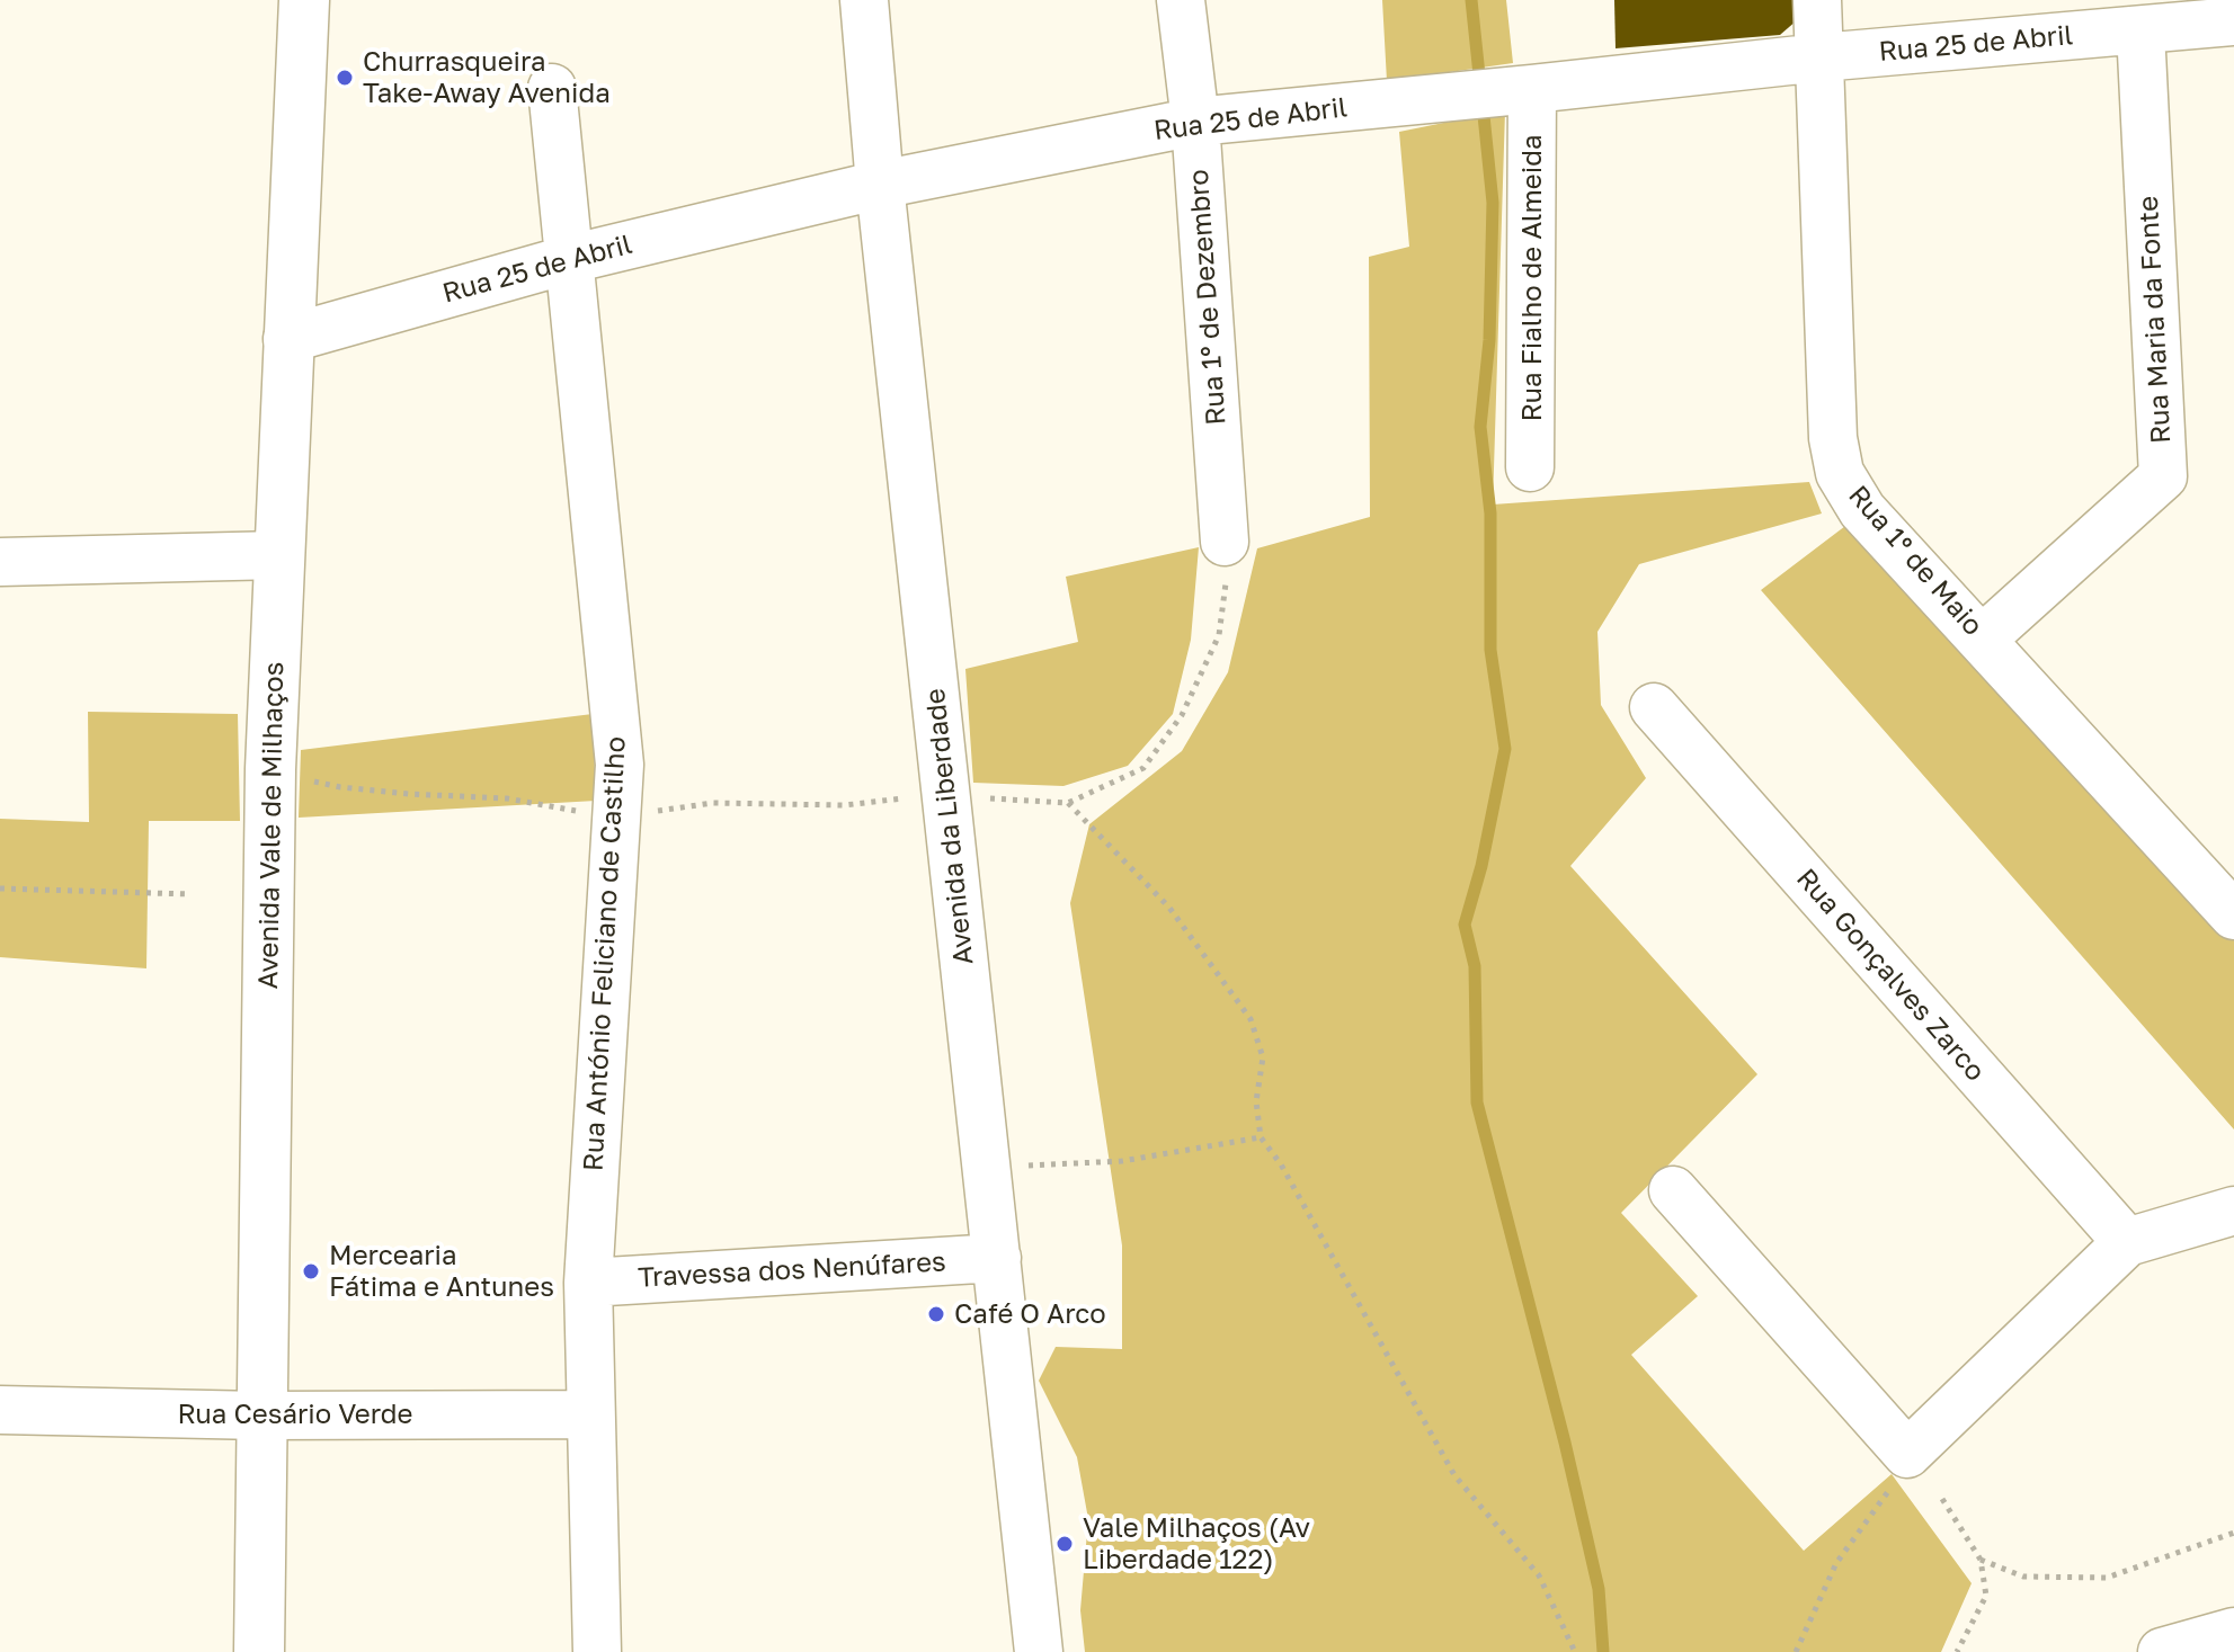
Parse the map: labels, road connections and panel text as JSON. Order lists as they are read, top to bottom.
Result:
{
  "streets": {
    "street": [
      "Rua 25 de Abril",
      "Rua Fialho de Almeida",
      "Rua 1º de Dezembro",
      "Rua Maria da Fonte",
      "Rua 1º de Maio",
      "Avenida Vale de Milhaços",
      "Avenida da Liberdade",
      "Rua António Feliciano de Castilho",
      "Rua Gonçalves Zarco",
      "Travessa dos Nenúfares",
      "Rua Cesário Verde"
    ]
  },
  "crossings": [
    ["Rua 25 de Abril", "Rua Fialho de Almeida"],
    ["Rua 25 de Abril", "Rua 1º de Dezembro"],
    ["Rua 25 de Abril", "Rua Maria da Fonte"],
    ["Rua 25 de Abril", "Rua 1º de Maio"],
    ["Rua 25 de Abril", "Avenida Vale de Milhaços"],
    ["Rua 25 de Abril", "Avenida da Liberdade"],
    ["Rua 25 de Abril", "Rua António Feliciano de Castilho"],
    ["Rua Maria da Fonte", "Rua 1º de Maio"],
    ["Avenida Vale de Milhaços", "Rua Cesário Verde"],
    ["Avenida da Liberdade", "Travessa dos Nenúfares"],
    ["Rua António Feliciano de Castilho", "Travessa dos Nenúfares"],
    ["Rua António Feliciano de Castilho", "Rua Cesário Verde"]
  ],
  "places": [
    "Churrasqueira Take-Away Avenida",
    "Mercearia Fátima e Antunes",
    "Café O Arco",
    "Vale Milhaços (Av Liberdade 122)"
  ]
}
